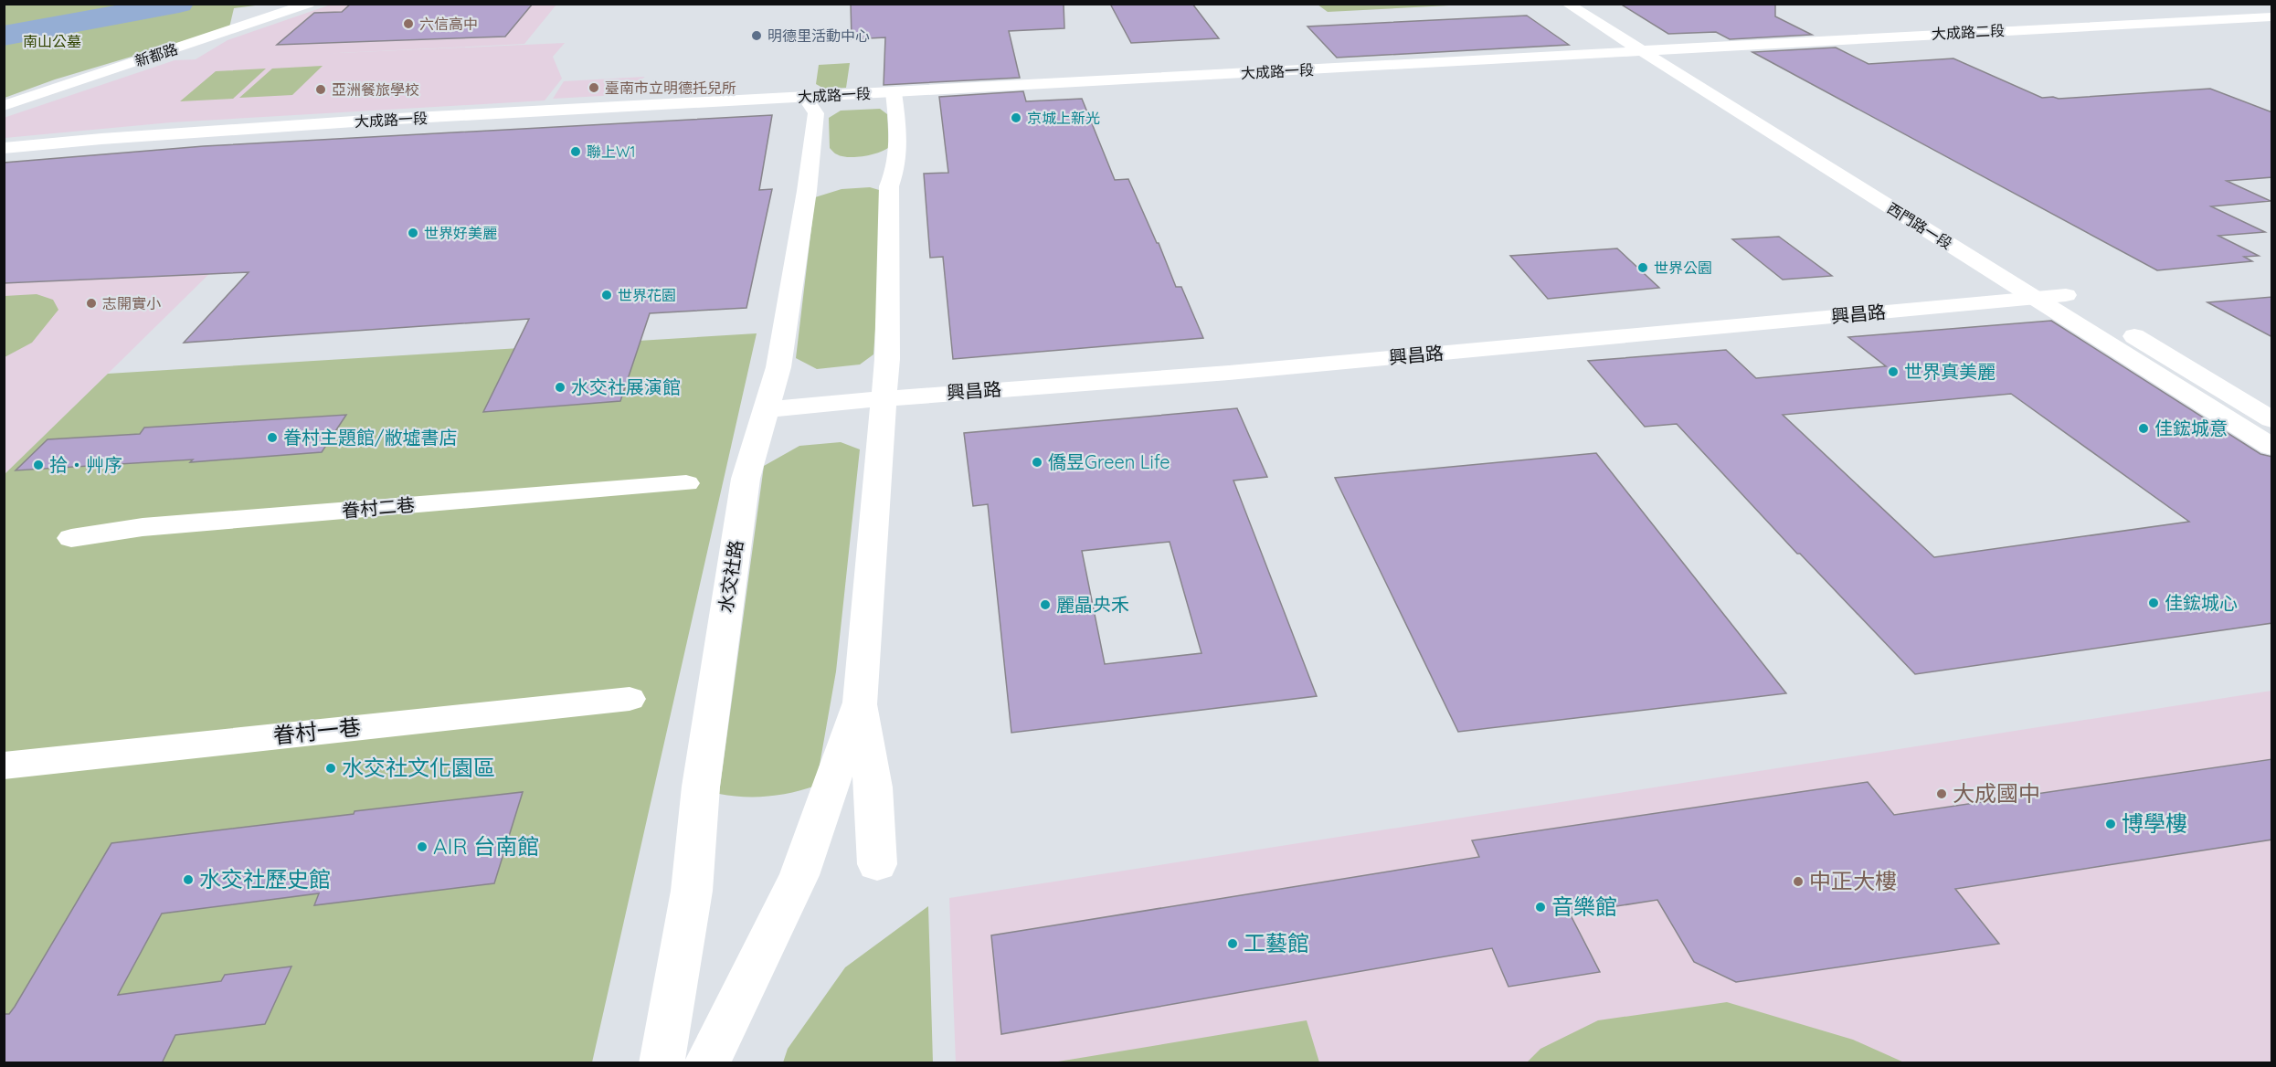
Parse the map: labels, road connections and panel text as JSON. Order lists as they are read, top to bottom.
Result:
{
  "streets": {
    "street": [
      "大成路二段",
      "新都路",
      "大成路一段",
      "西門路一段",
      "興昌路",
      "眷村二巷",
      "水交社路",
      "眷村一巷"
    ]
  },
  "crossings": [
    ["大成路二段", "大成路一段"],
    ["大成路二段", "西門路一段"],
    ["大成路一段", "西門路一段"],
    ["大成路一段", "水交社路"],
    ["西門路一段", "興昌路"],
    ["興昌路", "水交社路"]
  ],
  "parks": ["南山公墓"],
  "places": [
    "六信高中",
    "明德里活動中心",
    "臺南市立明德托兒所",
    "亞洲餐旅學校",
    "京城上新光",
    "聯上W1",
    "世界好美麗",
    "世界公園",
    "世界花園",
    "志開實小",
    "世界真美麗",
    "水交社展演館",
    "佳鋐城意",
    "眷村主題館/敝墟書店",
    "僑昱Green Life",
    "拾・艸序",
    "佳鋐城心",
    "麗晶央禾",
    "水交社文化園區",
    "大成國中",
    "博學樓",
    "AIR 台南館",
    "水交社歷史館",
    "中正大樓",
    "音樂館",
    "工藝館"
  ]
}
